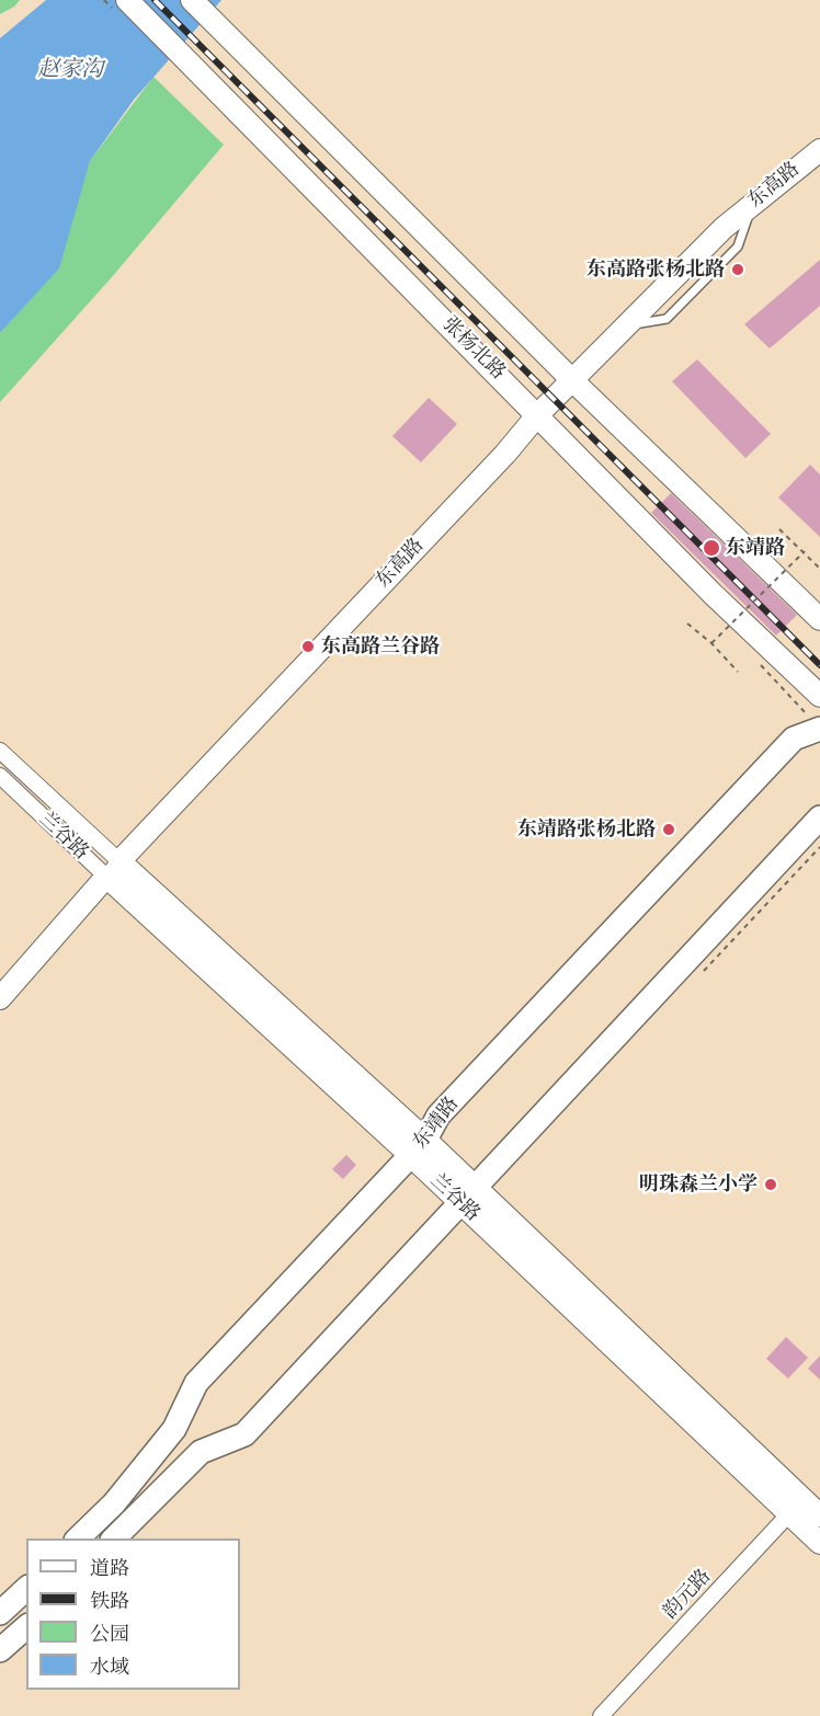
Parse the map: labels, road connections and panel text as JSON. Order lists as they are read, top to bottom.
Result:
{
  "streets": {
    "main road": ["东靖路"],
    "street": [
      "东高路",
      "张杨北路",
      "兰谷路",
      "韵元路"
    ]
  },
  "crossings": [
    ["东高路", "张杨北路"],
    ["东高路", "兰谷路"],
    ["兰谷路", "东靖路"],
    ["兰谷路", "韵元路"]
  ],
  "water": ["赵家沟"],
  "places": [
    "东高路张杨北路",
    "东靖路",
    "东高路兰谷路",
    "东靖路张杨北路",
    "明珠森兰小学"
  ],
  "legend": [
    "道路",
    "铁路",
    "公园",
    "水域"
  ]
}
